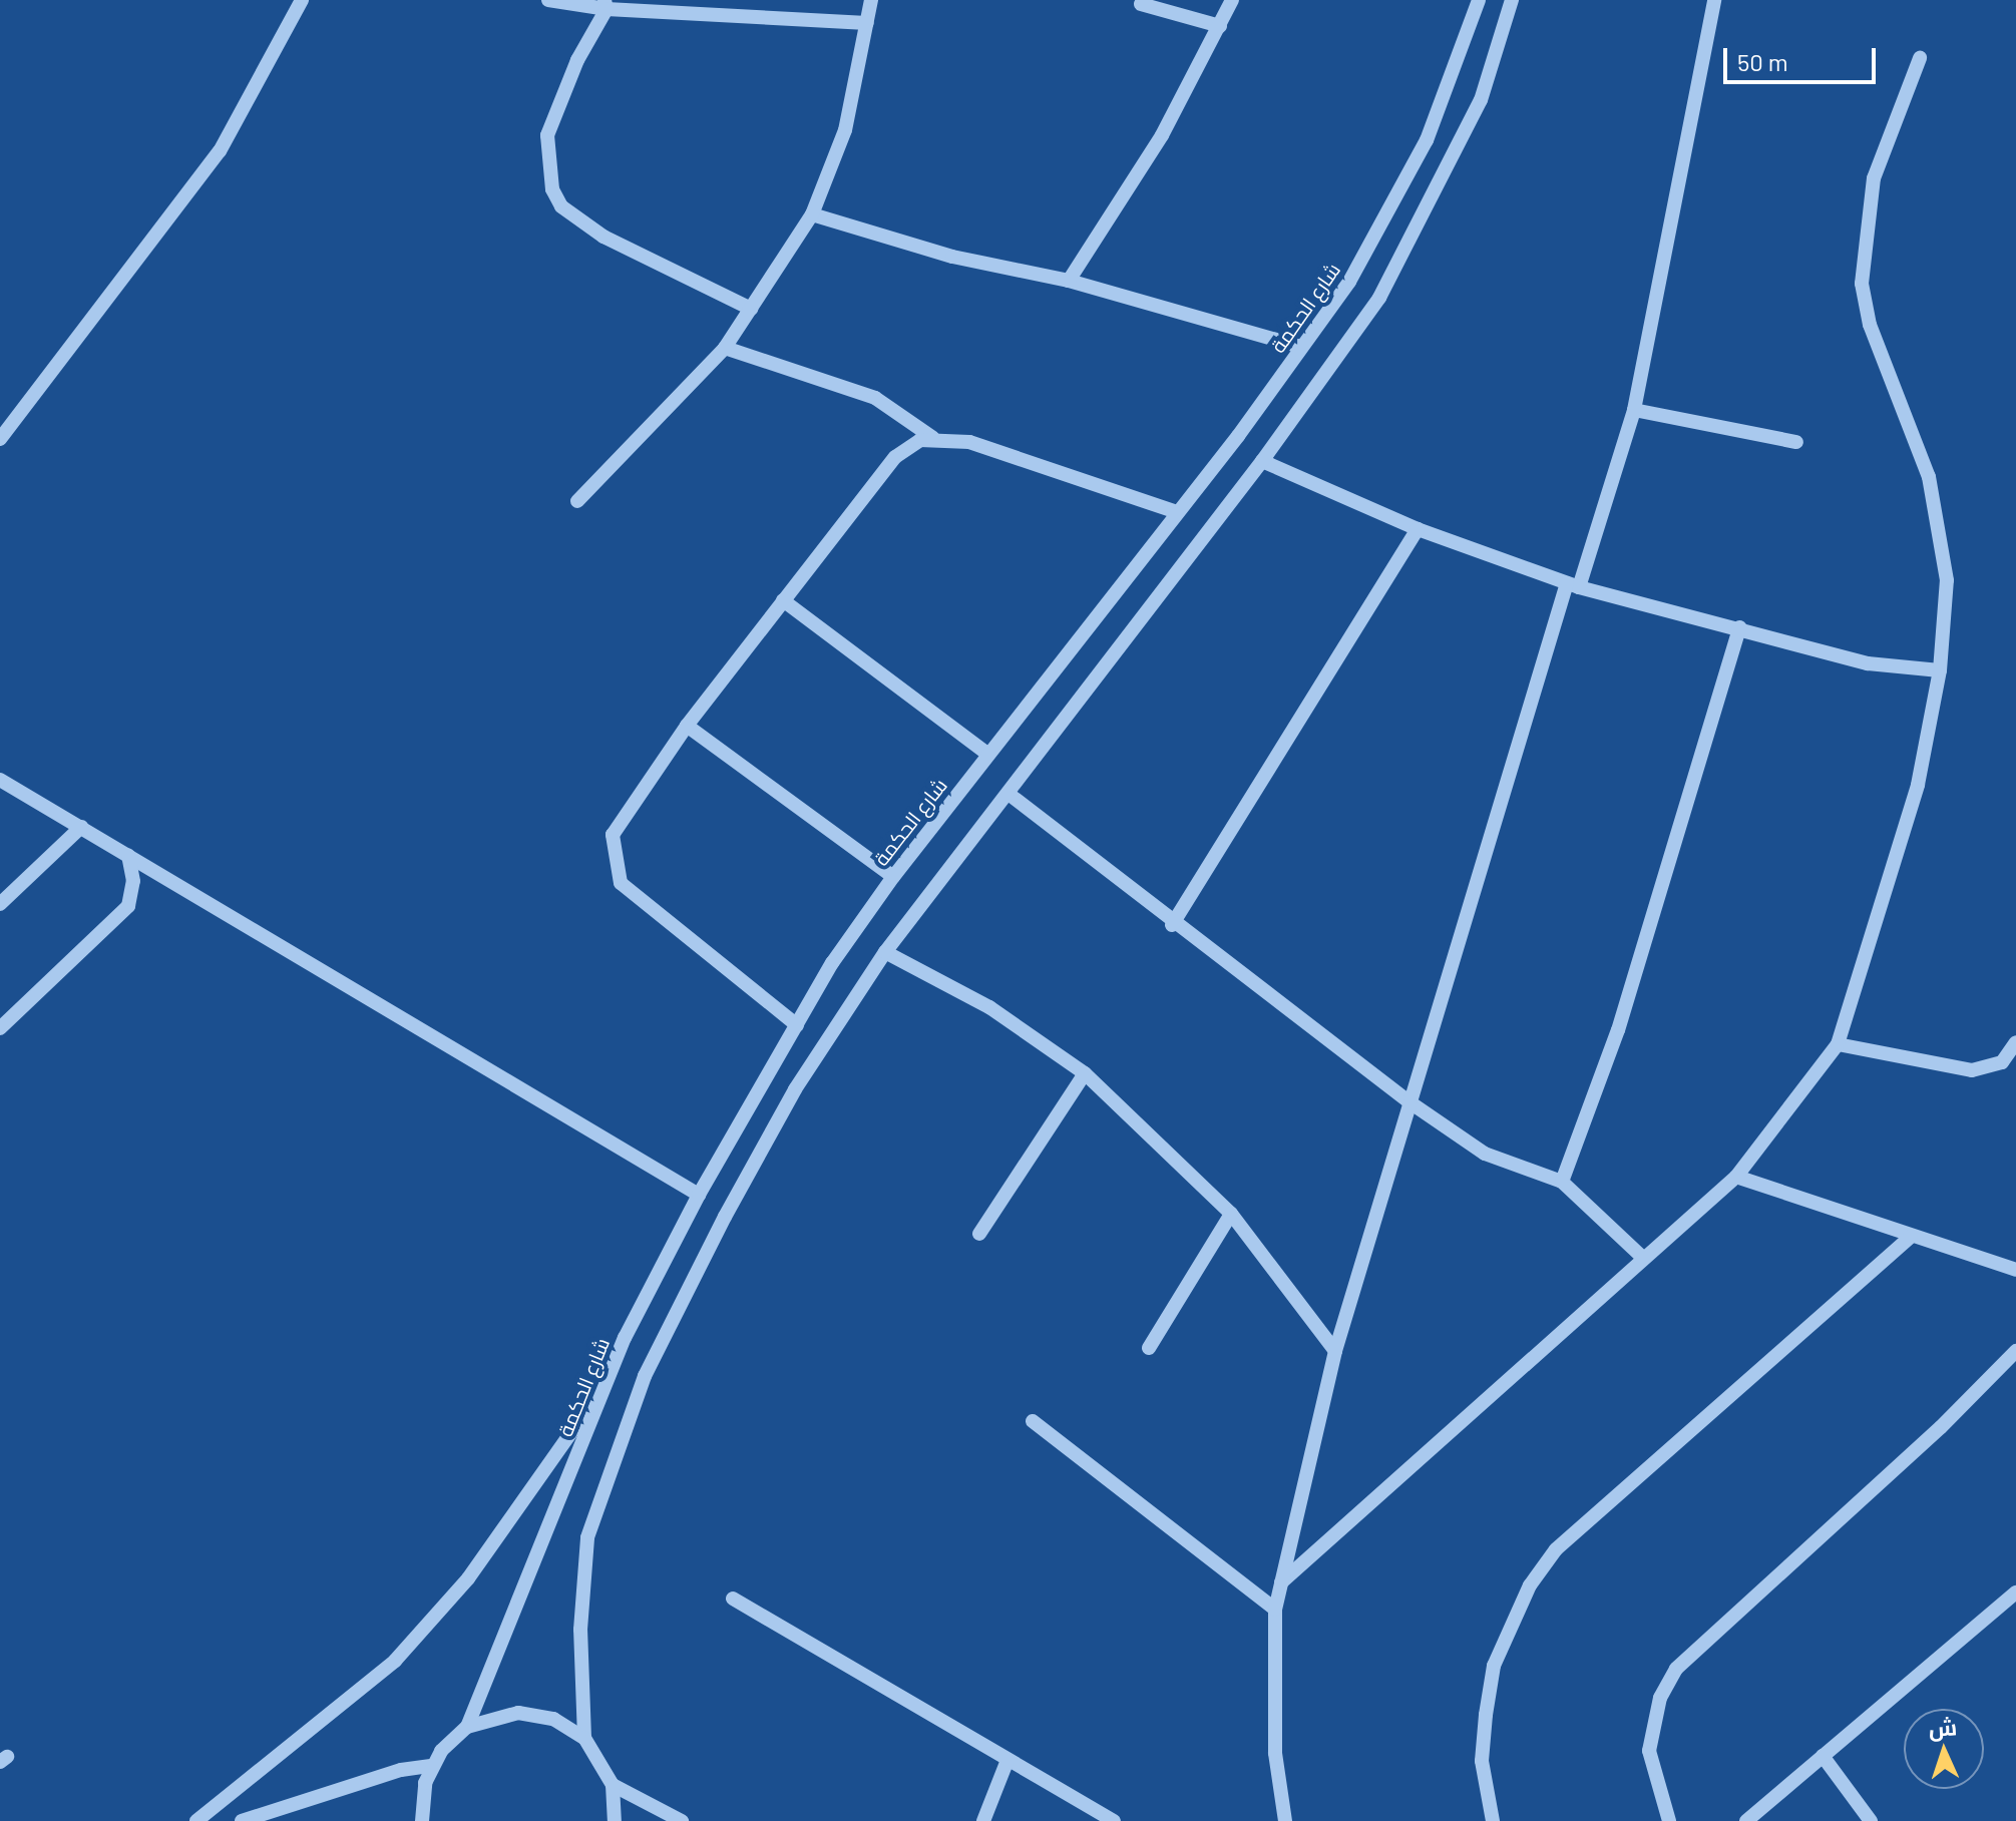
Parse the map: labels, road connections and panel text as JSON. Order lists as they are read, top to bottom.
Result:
{
  "streets": {
    "street": ["شارع الحكمة"]
  },
  "scale_bar": "50 m",
  "north": "top"
}
